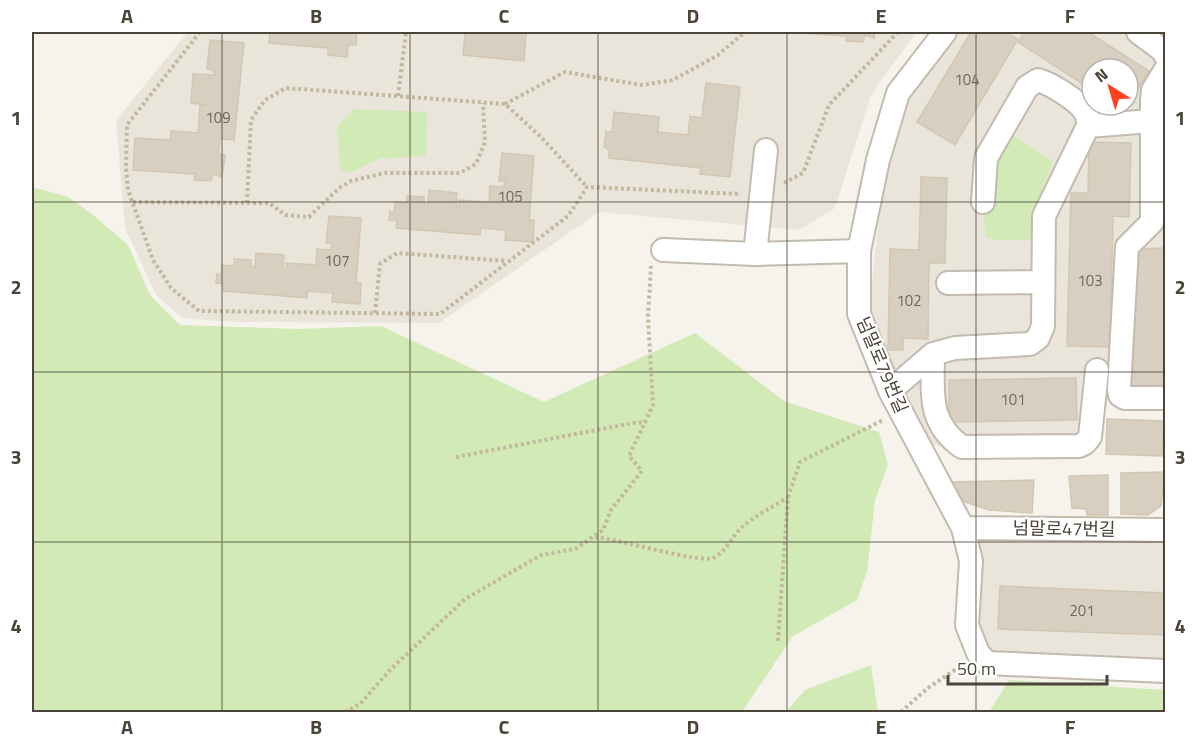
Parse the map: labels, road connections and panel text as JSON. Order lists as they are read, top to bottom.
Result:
{
  "streets": {
    "lane": ["넘말로79번길", "넘말로47번길"]
  },
  "crossings": [
    ["넘말로79번길", "넘말로47번길"]
  ],
  "house_numbers": [
    "104",
    "109",
    "105",
    "107",
    "103",
    "102",
    "101",
    "201"
  ],
  "scale_bar": "50 m",
  "north": "top left",
  "grid": {
    "columns": [
      "A",
      "B",
      "C",
      "D",
      "E",
      "F"
    ],
    "rows": [
      "1",
      "2",
      "3",
      "4"
    ]
  }
}
